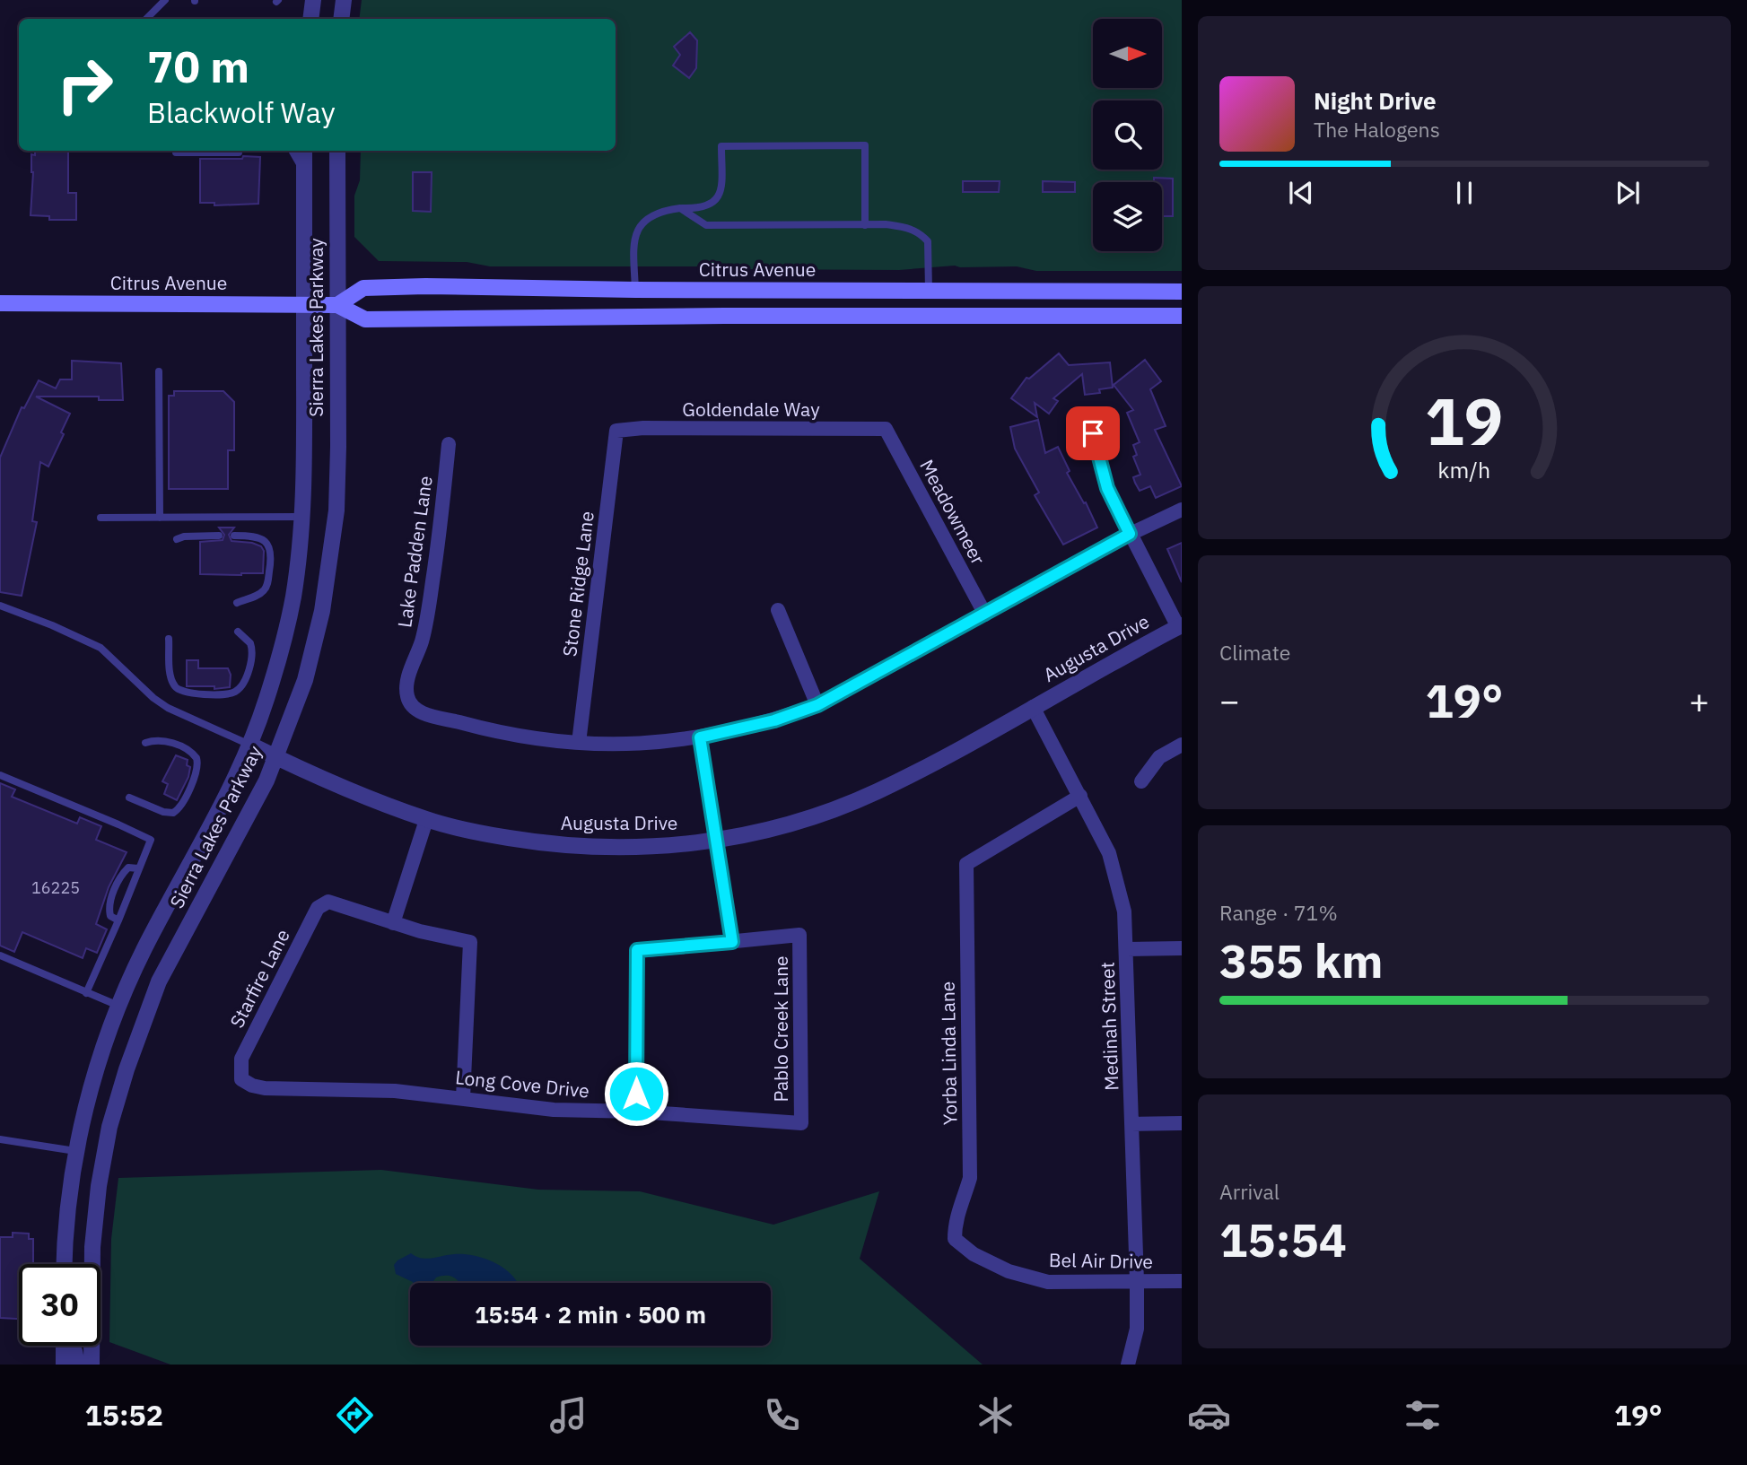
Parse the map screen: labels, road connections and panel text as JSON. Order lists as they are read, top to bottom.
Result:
{
  "streets": {
    "main road": ["Citrus Avenue"],
    "street": [
      "Sierra Lakes Parkway",
      "Goldendale Way",
      "Meadowmeer",
      "Lake Padden Lane",
      "Stone Ridge Lane",
      "Augusta Drive",
      "Starfire Lane",
      "Medinah Street",
      "Pablo Creek Lane",
      "Yorba Linda Lane",
      "Long Cove Drive",
      "Bel Air Drive"
    ]
  },
  "crossings": [
    ["Citrus Avenue", "Sierra Lakes Parkway"],
    ["Sierra Lakes Parkway", "Augusta Drive"],
    ["Goldendale Way", "Meadowmeer"],
    ["Goldendale Way", "Stone Ridge Lane"],
    ["Lake Padden Lane", "Stone Ridge Lane"],
    ["Augusta Drive", "Medinah Street"],
    ["Starfire Lane", "Long Cove Drive"],
    ["Medinah Street", "Yorba Linda Lane"],
    ["Medinah Street", "Bel Air Drive"],
    ["Pablo Creek Lane", "Long Cove Drive"],
    ["Yorba Linda Lane", "Bel Air Drive"]
  ],
  "house_numbers": ["16225"],
  "north": "right",
  "page": {
    "turn": ["70 m", "Blackwolf Way"],
    "song": ["Night Drive", "The Halogens"],
    "tile": [
      "Climate",
      ["Range · 71%", "355 km"],
      ["Arrival", "15:54"]
    ],
    "heat": ["−", "19°", "+"],
    "limit": "30",
    "trip": "15:54 · 2 min · 500 m",
    "tabs": ["15:52", "19°"],
    "gauge": ["19", "km/h"]
  }
}
